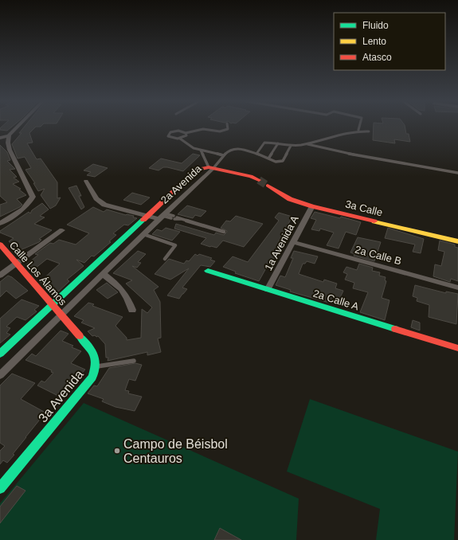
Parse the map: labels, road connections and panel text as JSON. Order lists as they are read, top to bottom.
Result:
{
  "streets": {
    "street": [
      "2a Avenida",
      "3a Calle",
      "1a Avenida A",
      "2a Calle B",
      "Calle Los Álamos",
      "2a Calle A",
      "3a Avenida"
    ]
  },
  "crossings": [
    ["2a Avenida", "Calle Los Álamos"],
    ["2a Avenida", "3a Avenida"],
    ["3a Calle", "1a Avenida A"],
    ["1a Avenida A", "2a Calle B"],
    ["1a Avenida A", "2a Calle A"],
    ["Calle Los Álamos", "3a Avenida"]
  ],
  "places": ["Campo de Béisbol Centauros"],
  "legend": ["Fluido", "Lento", "Atasco"]
}
